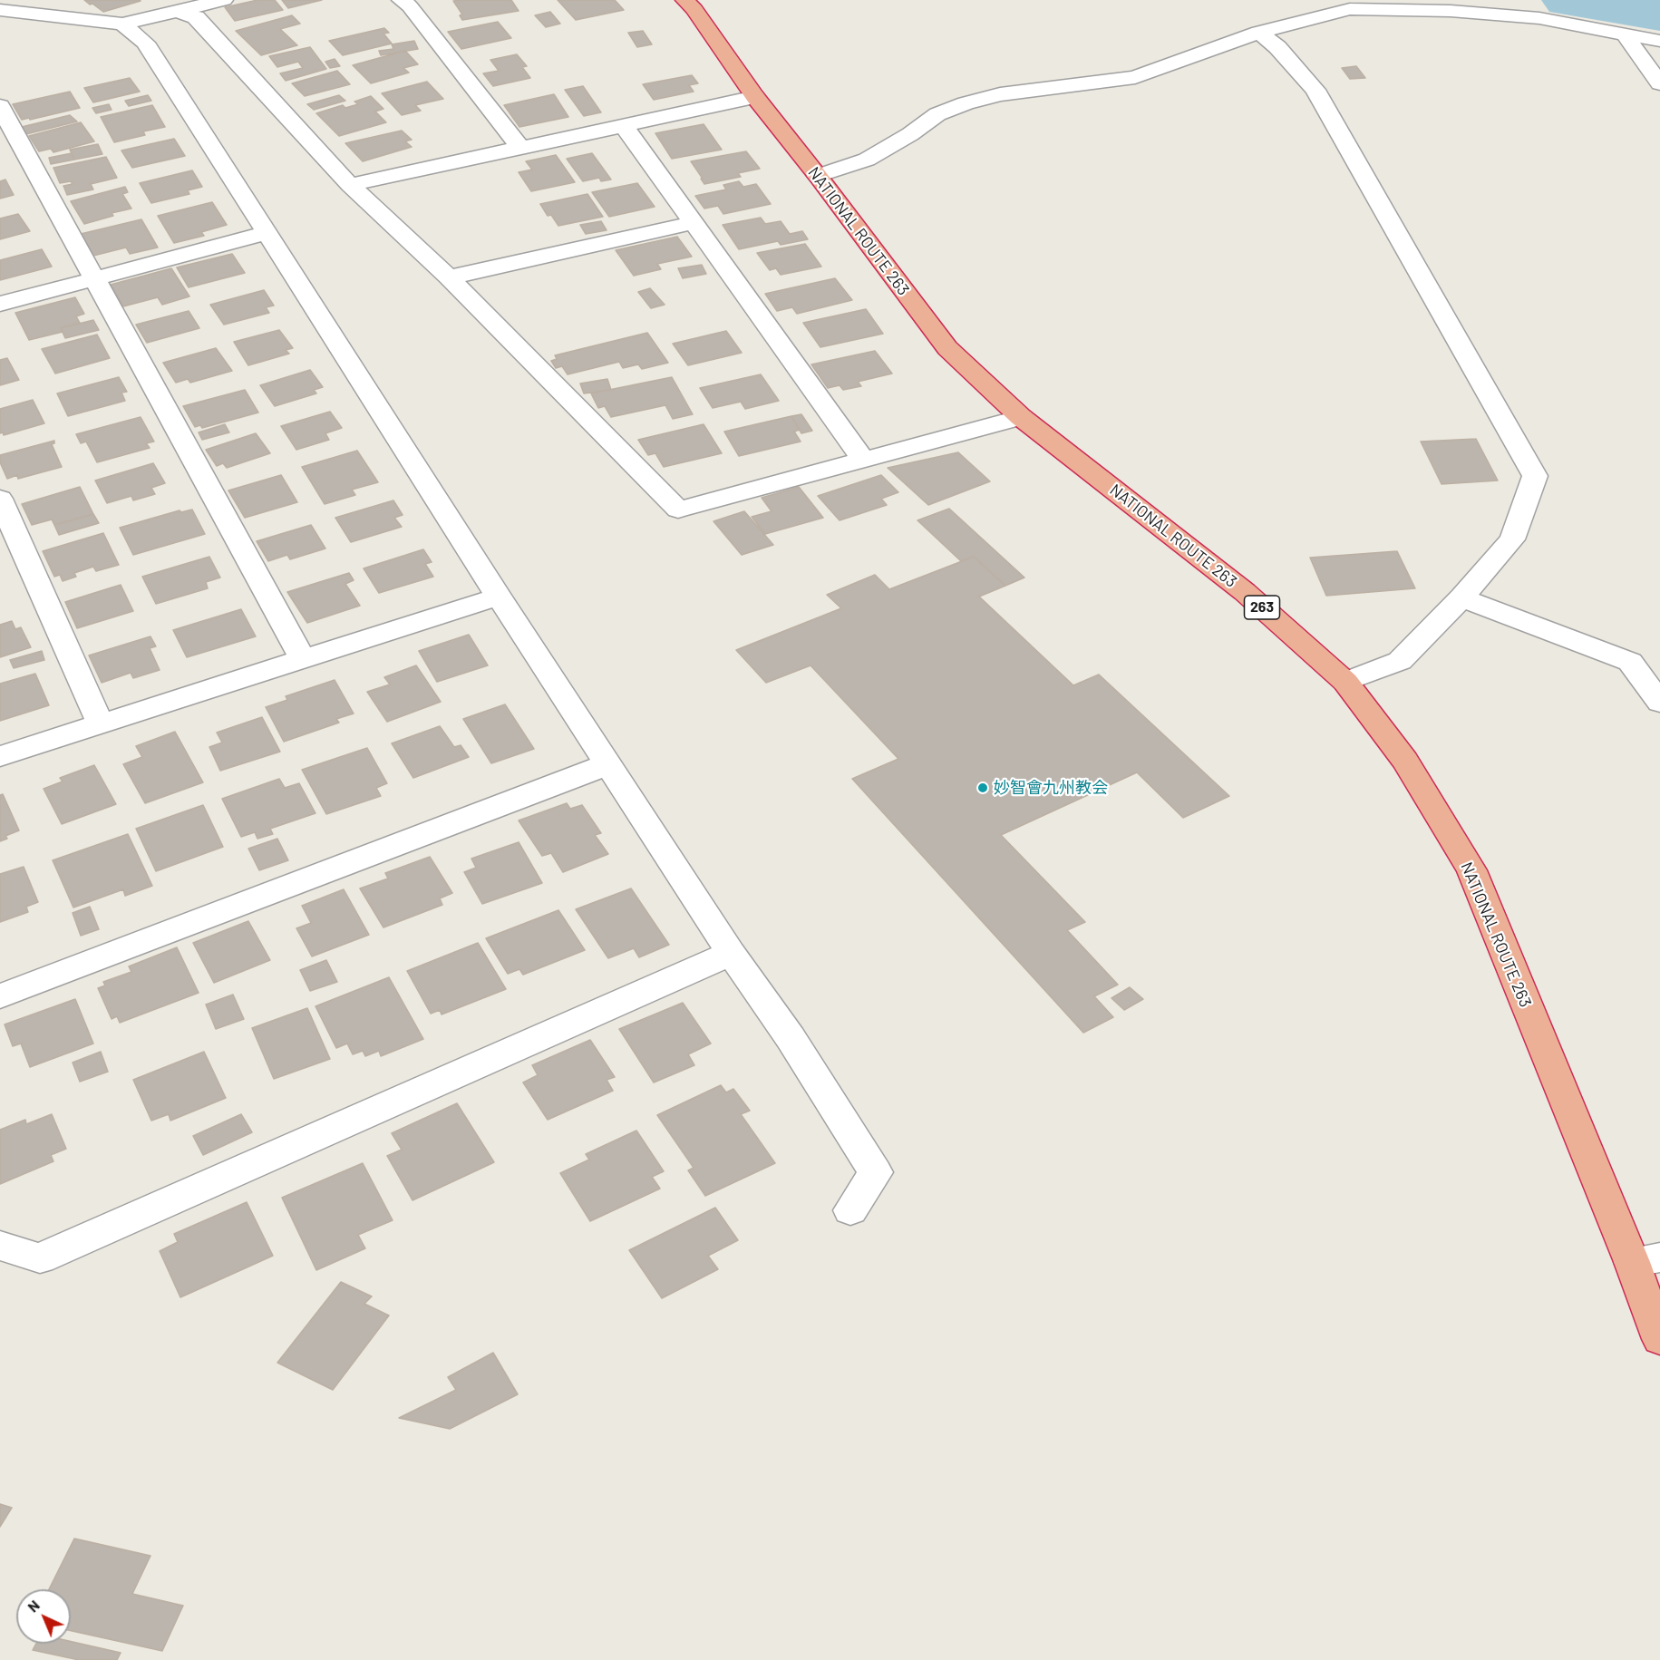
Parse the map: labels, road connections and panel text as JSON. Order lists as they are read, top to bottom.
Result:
{
  "streets": {
    "highway": ["NATIONAL ROUTE 263", "263"]
  },
  "places": ["妙智會九州教会"],
  "north": "top left"
}
